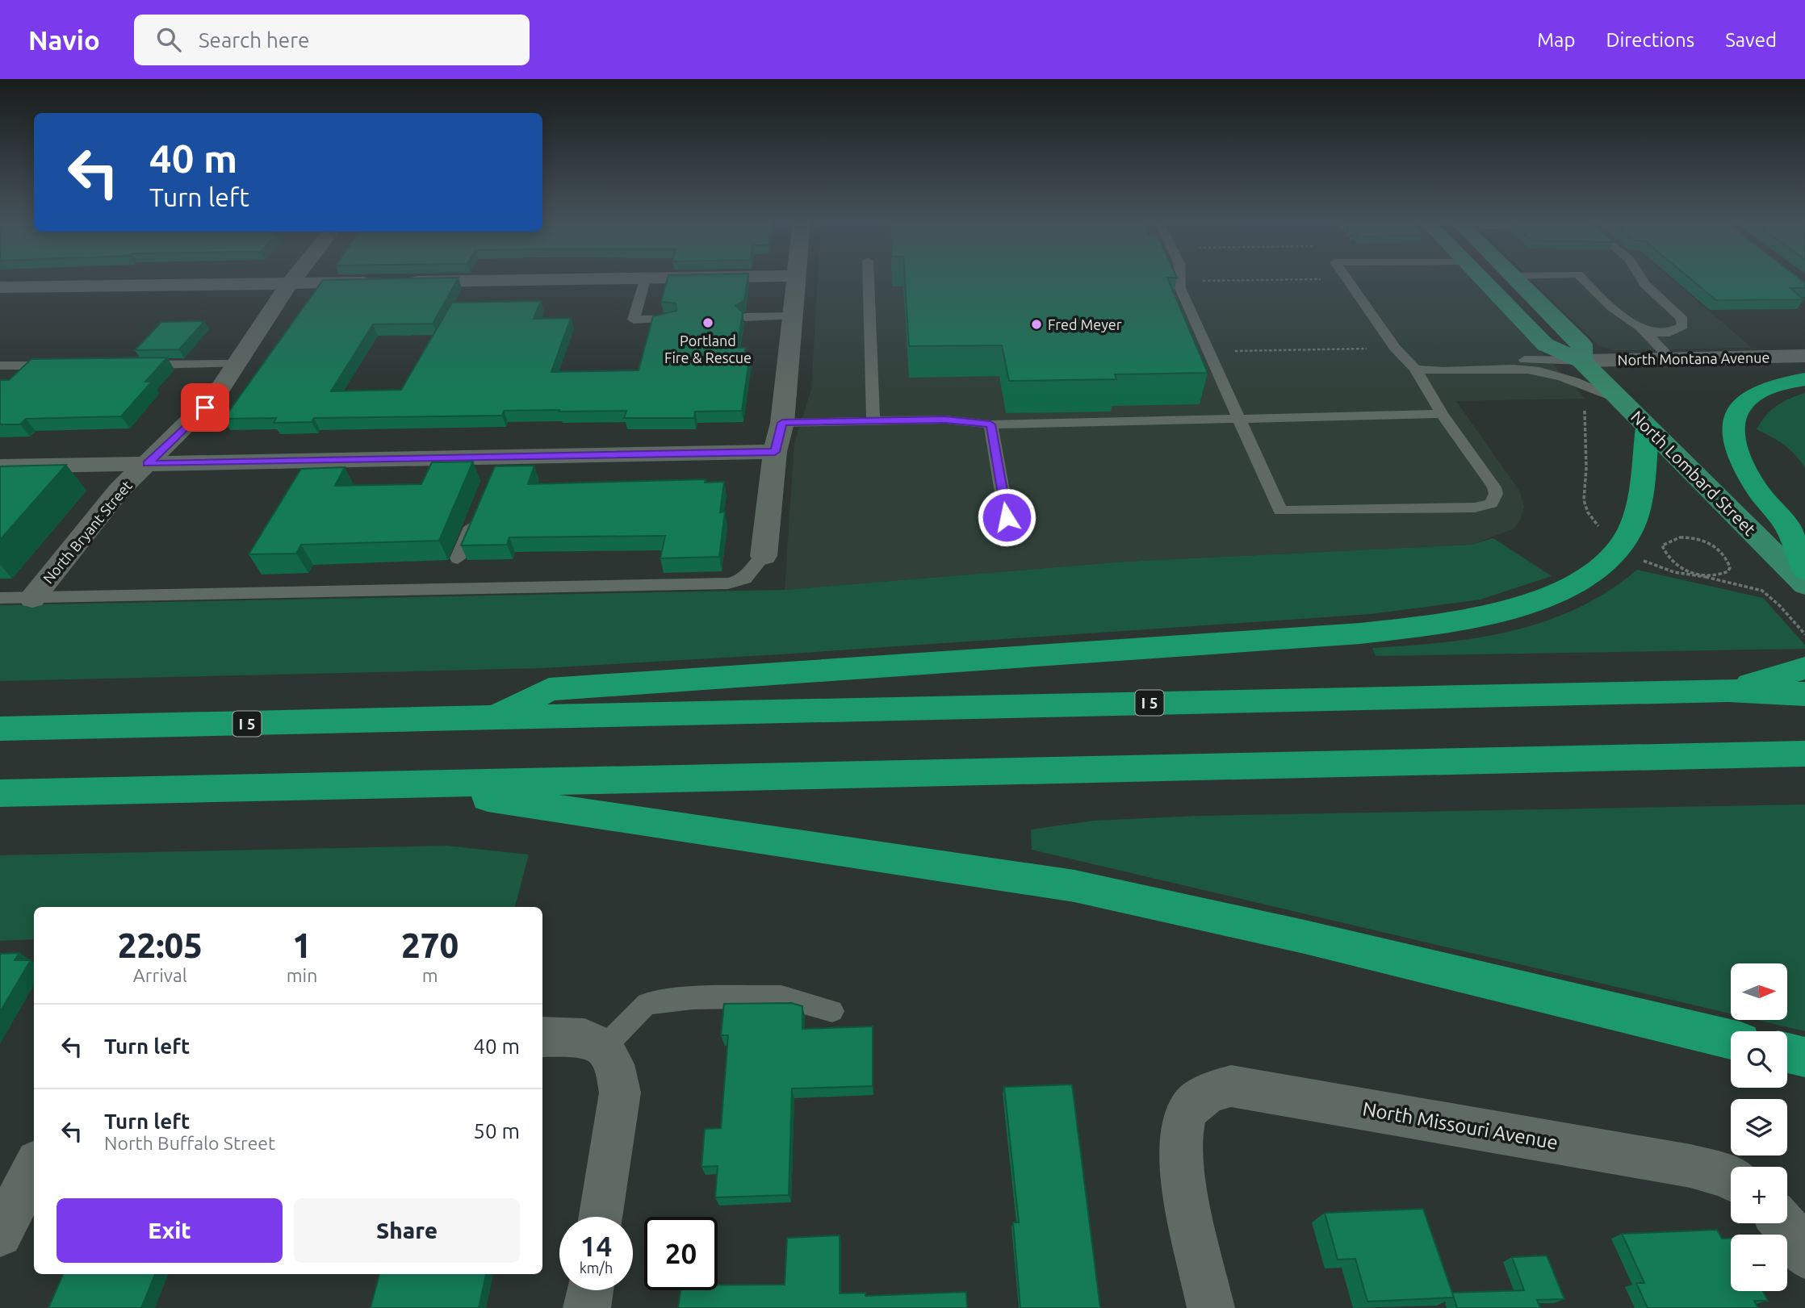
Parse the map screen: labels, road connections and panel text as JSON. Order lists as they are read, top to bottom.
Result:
{
  "streets": {
    "highway": ["I 5"],
    "main road": ["North Lombard Street"],
    "street": ["North Montana Avenue", "North Bryant Street", "North Missouri Avenue"]
  },
  "crossings": [
    ["North Montana Avenue", "North Lombard Street"]
  ],
  "places": ["Portland Fire & Rescue", "Fred Meyer"],
  "north": "right",
  "page": {
    "header": "Navio",
    "search": "Search here",
    "nav": ["Map", "Directions", "Saved"],
    "turn": ["40 m", "Turn left"],
    "eta": [
      "22:05",
      "Arrival",
      "1",
      "min",
      "270",
      "m"
    ],
    "map_buttons": ["+", "−"],
    "list": [
      {
        "name": "Turn left",
        "value": "40 m"
      },
      {
        "name": "Turn left",
        "note": "North Buffalo Street",
        "value": "50 m"
      }
    ],
    "buttons": ["Exit", "Share"],
    "speed": "14 km/h",
    "limit": "20"
  }
}
